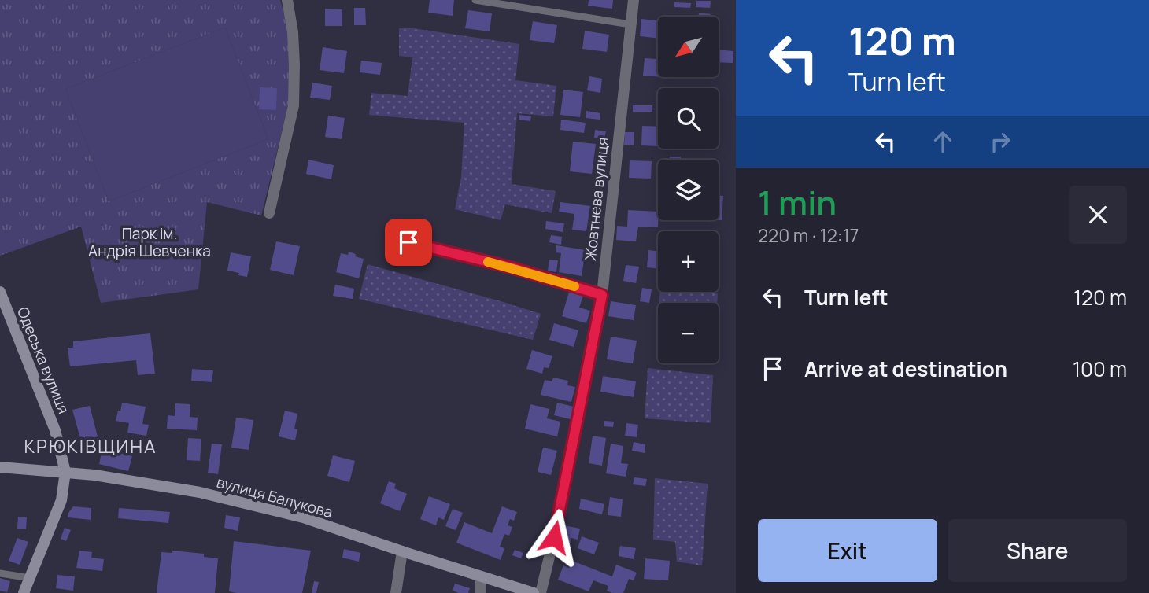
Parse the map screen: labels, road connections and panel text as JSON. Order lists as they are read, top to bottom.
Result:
{
  "streets": {
    "main road": ["Одеська вулиця", "вулиця Балукова"],
    "street": ["Жовтнева вулиця"]
  },
  "crossings": [
    ["Одеська вулиця", "вулиця Балукова"]
  ],
  "districts": ["КРЮКІВЩИНА"],
  "parks": ["Парк ім. Андрія Шевченка"],
  "north": "bottom left",
  "page": {
    "turn": ["120 m", "Turn left"],
    "map_buttons": ["+", "−"],
    "heading": ["1 min", "220 m · 12:17"],
    "list": [
      {
        "name": "Turn left",
        "value": "120 m"
      },
      {
        "name": "Arrive at destination",
        "value": "100 m"
      }
    ],
    "buttons": ["Exit", "Share"]
  }
}
